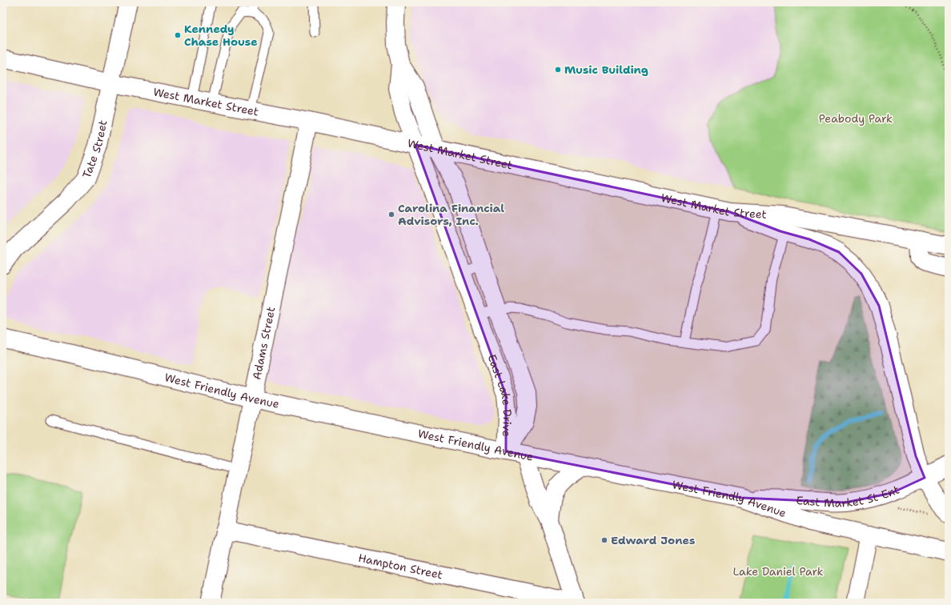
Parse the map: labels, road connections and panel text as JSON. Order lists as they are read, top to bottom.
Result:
{
  "streets": {
    "main road": [
      "West Market Street",
      "Tate Street",
      "Adams Street",
      "West Friendly Avenue",
      "East Lake Drive",
      "East Market St Ent",
      "Hampton Street"
    ]
  },
  "crossings": [
    ["West Market Street", "Tate Street"],
    ["West Market Street", "Adams Street"],
    ["West Market Street", "East Lake Drive"],
    ["Adams Street", "West Friendly Avenue"],
    ["Adams Street", "Hampton Street"],
    ["West Friendly Avenue", "East Lake Drive"],
    ["West Friendly Avenue", "East Market St Ent"]
  ],
  "parks": ["Peabody Park", "Lake Daniel Park"],
  "places": [
    "Kennedy Chase House",
    "Music Building",
    "Carolina Financial Advisors, Inc.",
    "Edward Jones"
  ]
}
